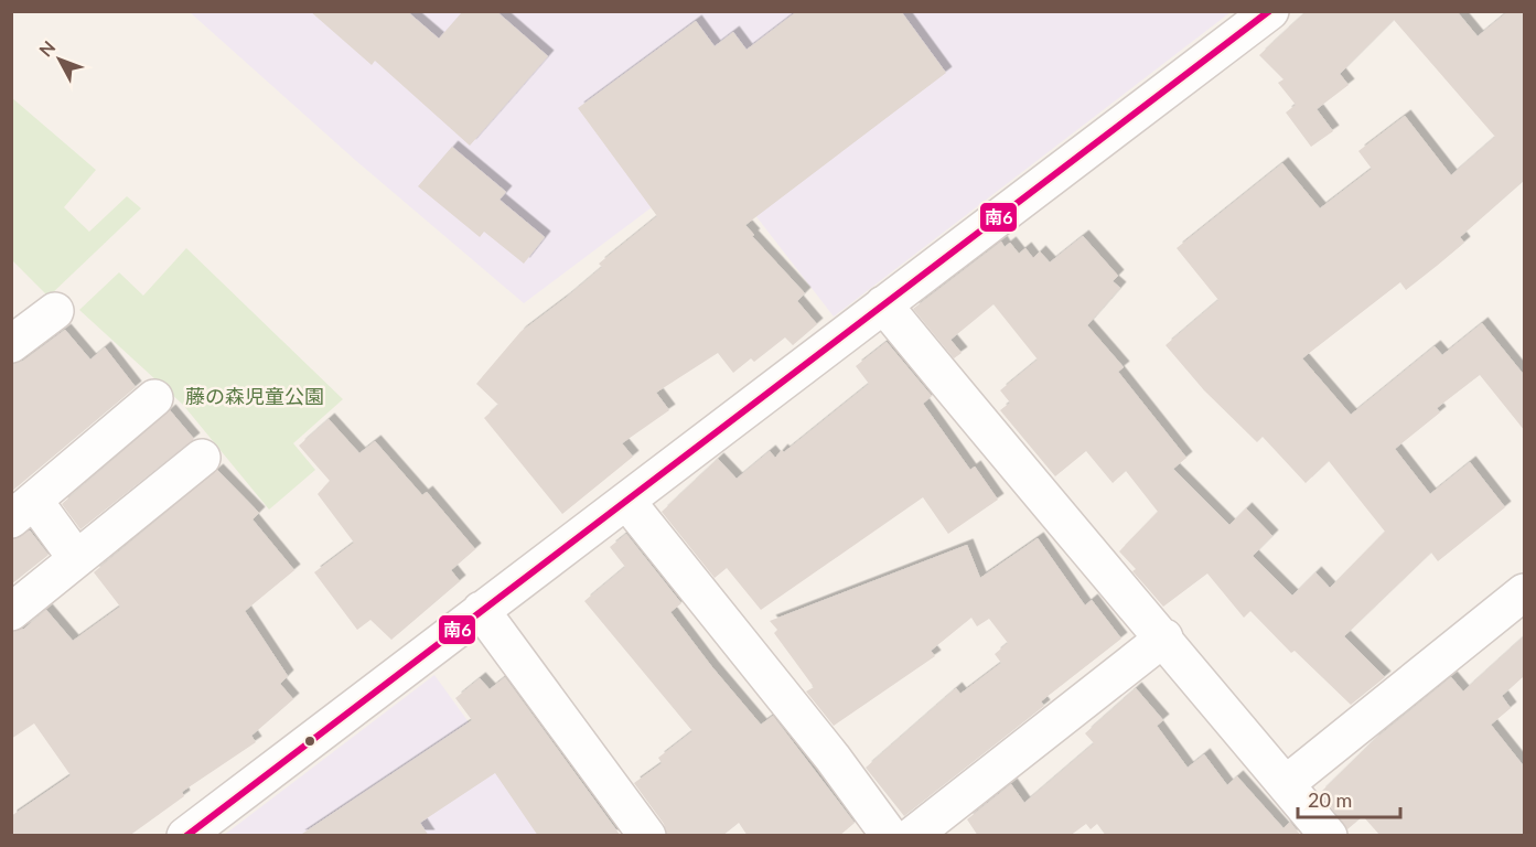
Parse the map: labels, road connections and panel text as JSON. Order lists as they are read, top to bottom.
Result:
{
  "parks": ["藤の森児童公園"],
  "lines": ["transit line 南6"],
  "scale_bar": "20 m",
  "north": "top left"
}
